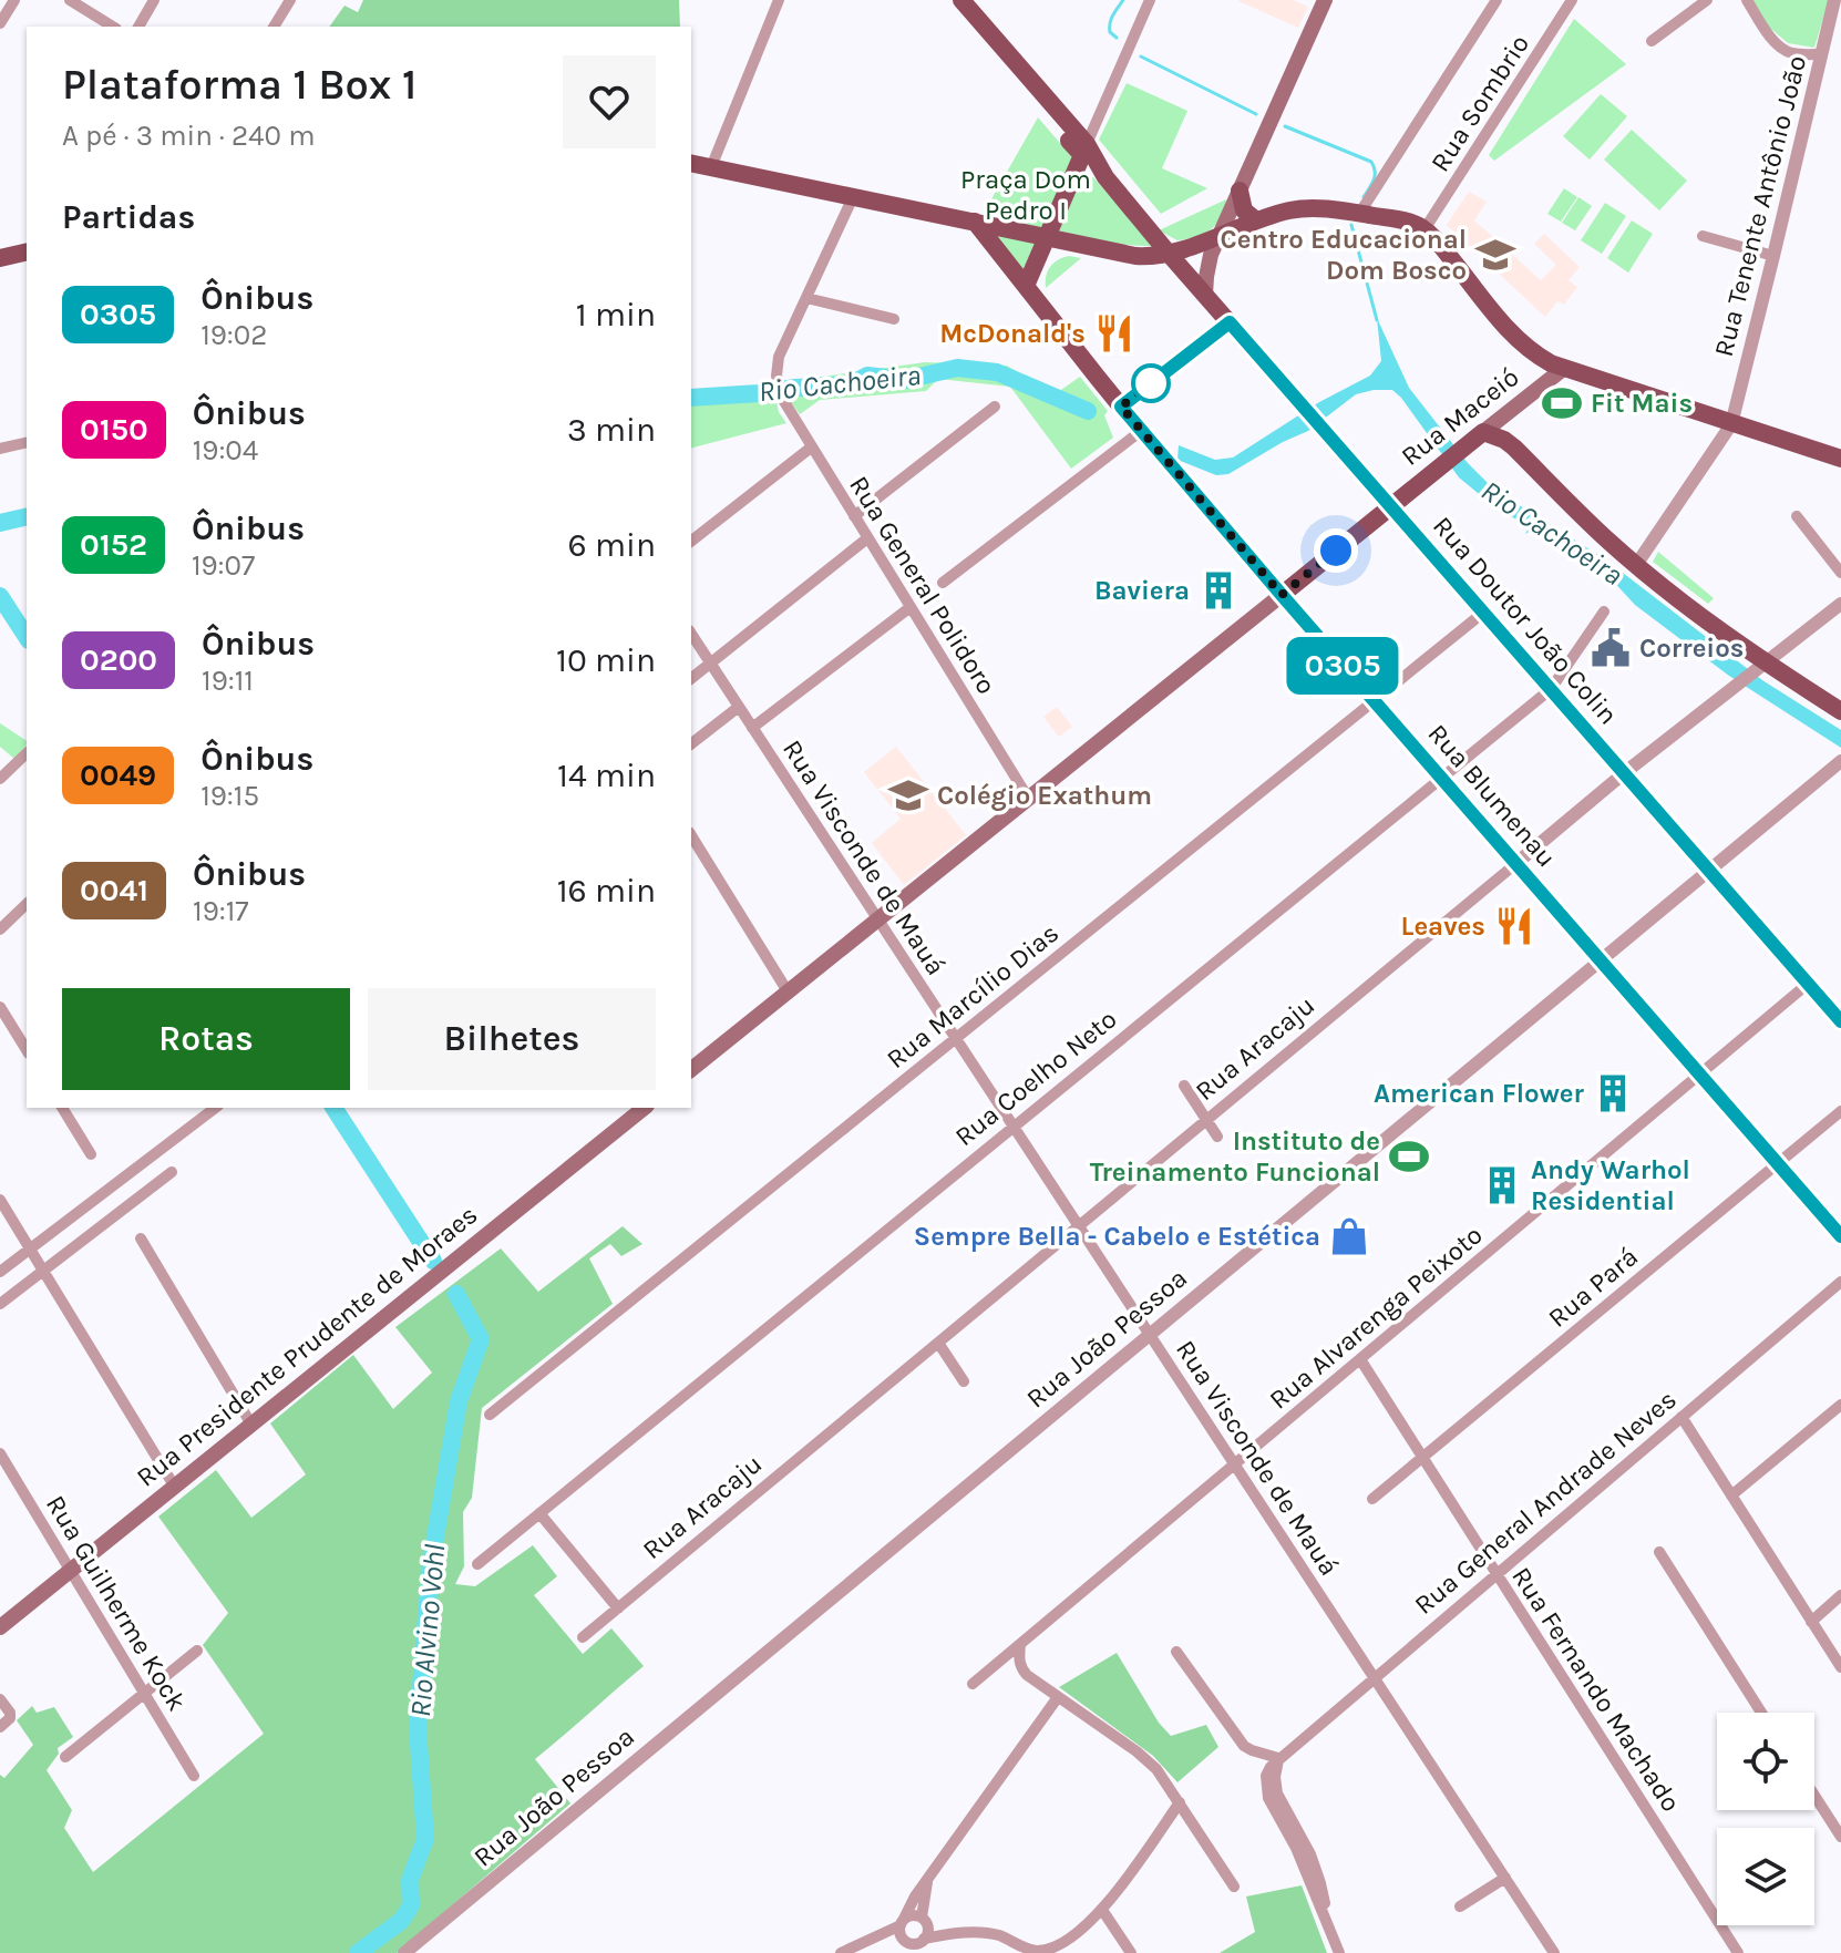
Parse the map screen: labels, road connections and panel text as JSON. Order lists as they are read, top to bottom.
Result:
{
  "streets": {
    "main road": [
      "Rua Maceió",
      "Rua Doutor João Colin",
      "Rua Blumenau",
      "Rua Presidente Prudente de Moraes"
    ],
    "street": [
      "Rua Sombrio",
      "Rua Tenente Antônio João",
      "Rua General Polidoro",
      "Rua Visconde de Mauá",
      "Rua Marcílio Dias",
      "Rua Aracaju",
      "Rua Coelho Neto",
      "Rua Pará",
      "Rua Alvarenga Peixoto",
      "Rua João Pessoa",
      "Rua General Andrade Neves",
      "Rua Guilherme Kock",
      "Rua Fernando Machado"
    ]
  },
  "crossings": [
    ["Rua Maceió", "Rua Doutor João Colin"],
    ["Rua Doutor João Colin", "Rua Marcílio Dias"],
    ["Rua Doutor João Colin", "Rua Aracaju"],
    ["Rua Doutor João Colin", "Rua Coelho Neto"],
    ["Rua Doutor João Colin", "Rua Alvarenga Peixoto"],
    ["Rua Doutor João Colin", "Rua João Pessoa"],
    ["Rua Blumenau", "Rua Marcílio Dias"],
    ["Rua Blumenau", "Rua Aracaju"],
    ["Rua Blumenau", "Rua Coelho Neto"],
    ["Rua Blumenau", "Rua Pará"],
    ["Rua Blumenau", "Rua Alvarenga Peixoto"],
    ["Rua Blumenau", "Rua João Pessoa"],
    ["Rua Visconde de Mauá", "Rua Marcílio Dias"],
    ["Rua Visconde de Mauá", "Rua Aracaju"],
    ["Rua Visconde de Mauá", "Rua Coelho Neto"],
    ["Rua Visconde de Mauá", "Rua Alvarenga Peixoto"],
    ["Rua Visconde de Mauá", "Rua João Pessoa"],
    ["Rua Visconde de Mauá", "Rua General Andrade Neves"],
    ["Rua Pará", "Rua Fernando Machado"],
    ["Rua Alvarenga Peixoto", "Rua Fernando Machado"],
    ["Rua Presidente Prudente de Moraes", "Rua Guilherme Kock"],
    ["Rua General Andrade Neves", "Rua Fernando Machado"]
  ],
  "water": ["Rio Cachoeira", "Rio Alvino Vohl"],
  "parks": ["Praça Dom Pedro I"],
  "places": {
    "school or university": ["Centro Educacional Dom Bosco", "Colégio Exathum"],
    "restaurant": ["McDonald's", "Leaves"],
    "sports": ["Fit Mais", "Instituto de Treinamento Funcional"],
    "building": ["Baviera", "American Flower", "Andy Warhol Residential"],
    "public building": ["Correios"],
    "shop": ["Sempre Bella - Cabelo e Estética"]
  },
  "lines": ["bus line 0305"],
  "page": {
    "on_map": "0305",
    "heading": [
      ["Plataforma 1 Box 1", "A pé · 3 min · 240 m"],
      "Partidas"
    ],
    "list": [
      {
        "mark": "0305",
        "name": "Ônibus",
        "note": "19:02",
        "value": "1 min"
      },
      {
        "mark": "0150",
        "name": "Ônibus",
        "note": "19:04",
        "value": "3 min"
      },
      {
        "mark": "0152",
        "name": "Ônibus",
        "note": "19:07",
        "value": "6 min"
      },
      {
        "mark": "0200",
        "name": "Ônibus",
        "note": "19:11",
        "value": "10 min"
      },
      {
        "mark": "0049",
        "name": "Ônibus",
        "note": "19:15",
        "value": "14 min"
      },
      {
        "mark": "0041",
        "name": "Ônibus",
        "note": "19:17",
        "value": "16 min"
      }
    ],
    "buttons": ["Rotas", "Bilhetes"]
  }
}
